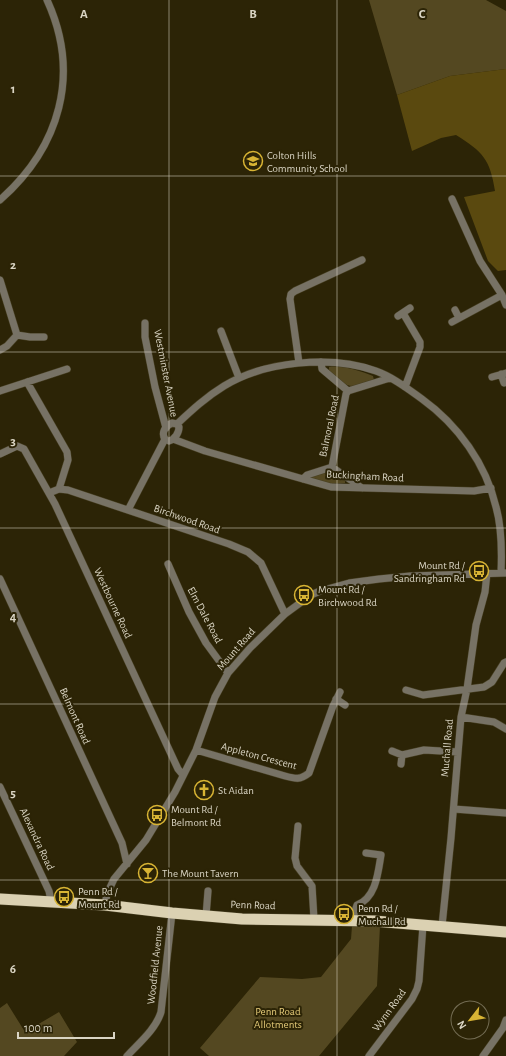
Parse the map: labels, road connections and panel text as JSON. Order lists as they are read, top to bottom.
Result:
{
  "streets": {
    "highway": ["Penn Road"],
    "street": [
      "Westminster Avenue",
      "Balmoral Road",
      "Buckingham Road",
      "Birchwood Road",
      "Westbourne Road",
      "Elm Dale Road",
      "Mount Road",
      "Belmont Road",
      "Muchall Road",
      "Appleton Crescent",
      "Alexandra Road",
      "Woodfield Avenue",
      "Wynn Road"
    ]
  },
  "crossings": [
    ["Westminster Avenue", "Buckingham Road"],
    ["Balmoral Road", "Buckingham Road"],
    ["Birchwood Road", "Westbourne Road"],
    ["Birchwood Road", "Mount Road"],
    ["Westbourne Road", "Mount Road"],
    ["Elm Dale Road", "Mount Road"],
    ["Mount Road", "Belmont Road"],
    ["Mount Road", "Muchall Road"],
    ["Mount Road", "Appleton Crescent"],
    ["Mount Road", "Penn Road"],
    ["Muchall Road", "Penn Road"],
    ["Alexandra Road", "Penn Road"],
    ["Penn Road", "Woodfield Avenue"],
    ["Penn Road", "Wynn Road"]
  ],
  "parks": ["Penn Road Allotments"],
  "places": {
    "school or university": ["Colton Hills Community School"],
    "bus stop": [
      "Mount Rd / Sandringham Rd",
      "Mount Rd / Birchwood Rd",
      "Mount Rd / Belmont Rd",
      "Penn Rd / Mount Rd",
      "Penn Rd / Muchall Rd"
    ],
    "church": ["St Aidan"],
    "bar": ["The Mount Tavern"]
  },
  "scale_bar": "100 m",
  "north": "bottom left",
  "grid": {
    "columns": ["A", "B", "C"],
    "rows": [
      "1",
      "2",
      "3",
      "4",
      "5",
      "6"
    ]
  }
}
